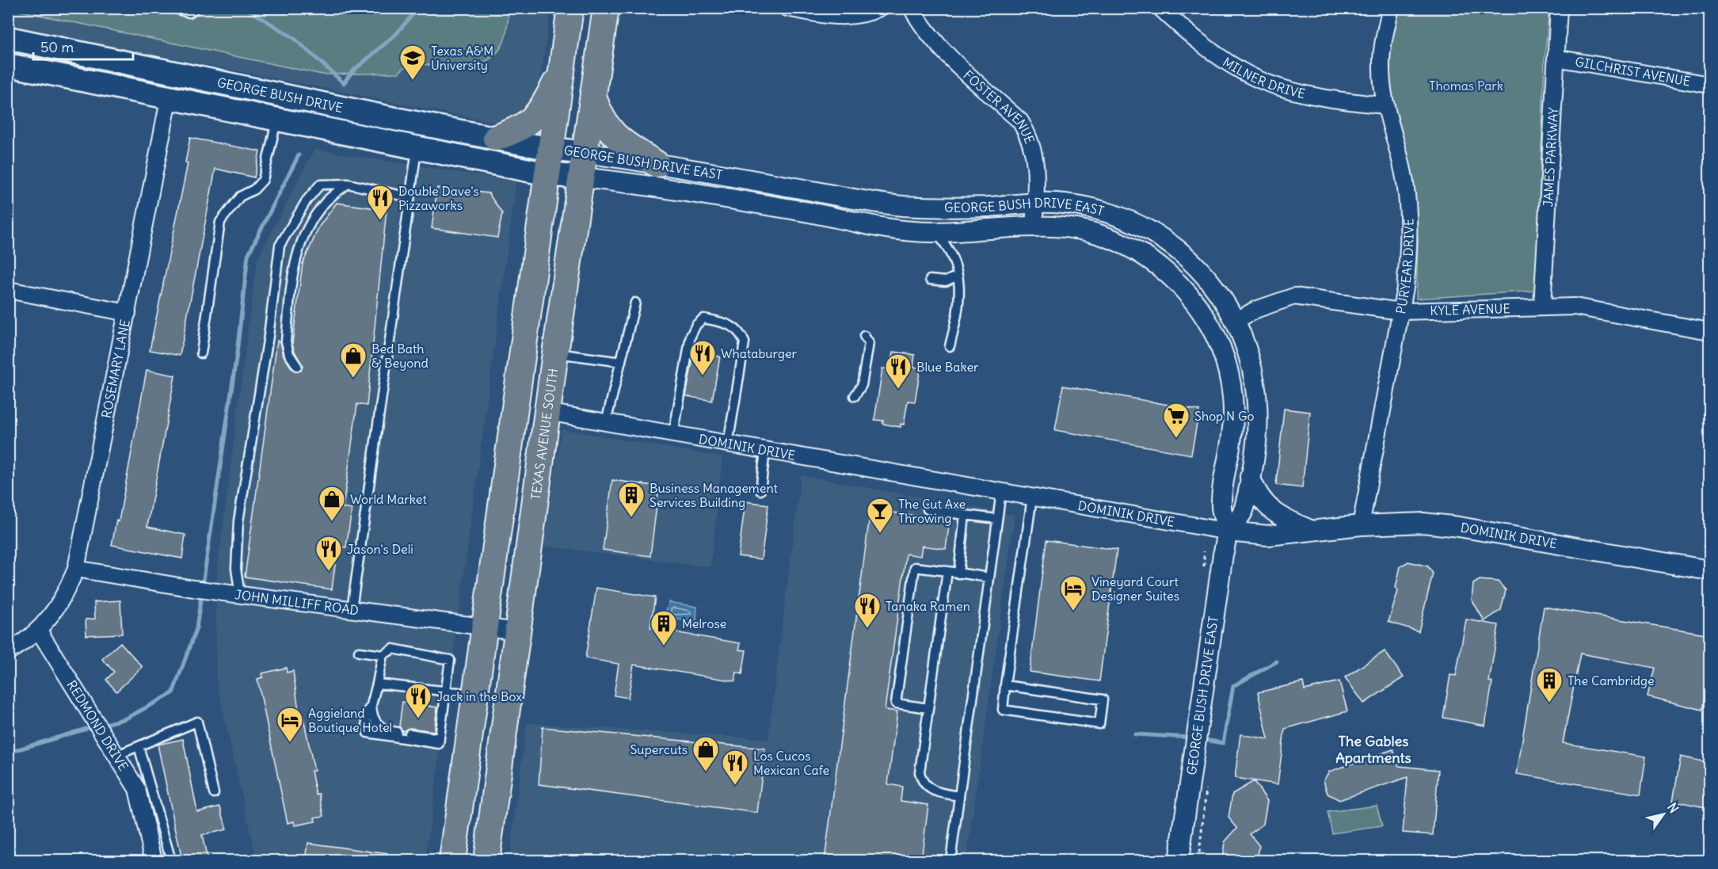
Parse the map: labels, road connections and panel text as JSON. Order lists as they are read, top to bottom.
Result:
{
  "streets": {
    "main road": ["GEORGE BUSH DRIVE", "GEORGE BUSH DRIVE EAST", "TEXAS AVENUE SOUTH"],
    "street": [
      "GILCHRIST AVENUE",
      "MILNER DRIVE",
      "FOSTER AVENUE",
      "JAMES PARKWAY",
      "PURYEAR DRIVE",
      "KYLE AVENUE",
      "ROSEMARY LANE",
      "DOMINIK DRIVE",
      "JOHN MILLIFF ROAD",
      "REDMOND DRIVE"
    ]
  },
  "crossings": [
    ["GILCHRIST AVENUE", "JAMES PARKWAY"],
    ["MILNER DRIVE", "PURYEAR DRIVE"],
    ["GEORGE BUSH DRIVE", "GEORGE BUSH DRIVE EAST"],
    ["GEORGE BUSH DRIVE", "ROSEMARY LANE"],
    ["FOSTER AVENUE", "GEORGE BUSH DRIVE EAST"],
    ["JAMES PARKWAY", "KYLE AVENUE"],
    ["GEORGE BUSH DRIVE EAST", "KYLE AVENUE"],
    ["GEORGE BUSH DRIVE EAST", "TEXAS AVENUE SOUTH"],
    ["GEORGE BUSH DRIVE EAST", "DOMINIK DRIVE"],
    ["PURYEAR DRIVE", "KYLE AVENUE"],
    ["PURYEAR DRIVE", "DOMINIK DRIVE"],
    ["ROSEMARY LANE", "JOHN MILLIFF ROAD"],
    ["ROSEMARY LANE", "REDMOND DRIVE"],
    ["TEXAS AVENUE SOUTH", "DOMINIK DRIVE"],
    ["TEXAS AVENUE SOUTH", "JOHN MILLIFF ROAD"]
  ],
  "districts": ["The Gables Apartments"],
  "parks": ["Thomas Park"],
  "places": {
    "school or university": ["Texas A&M University"],
    "restaurant": [
      "Double Dave's Pizzaworks",
      "Whataburger",
      "Blue Baker",
      "Jason's Deli",
      "Tanaka Ramen",
      "Jack in the Box",
      "Los Cucos Mexican Cafe"
    ],
    "shop": ["Bed Bath & Beyond", "World Market", "Supercuts"],
    "supermarket": ["Shop N Go"],
    "building": ["Business Management Services Building", "Melrose", "The Cambridge"],
    "bar": ["The Cut Axe Throwing"],
    "hotel": ["Vineyard Court Designer Suites", "Aggieland Boutique Hotel"]
  },
  "scale_bar": "50 m",
  "north": "top right"
}
